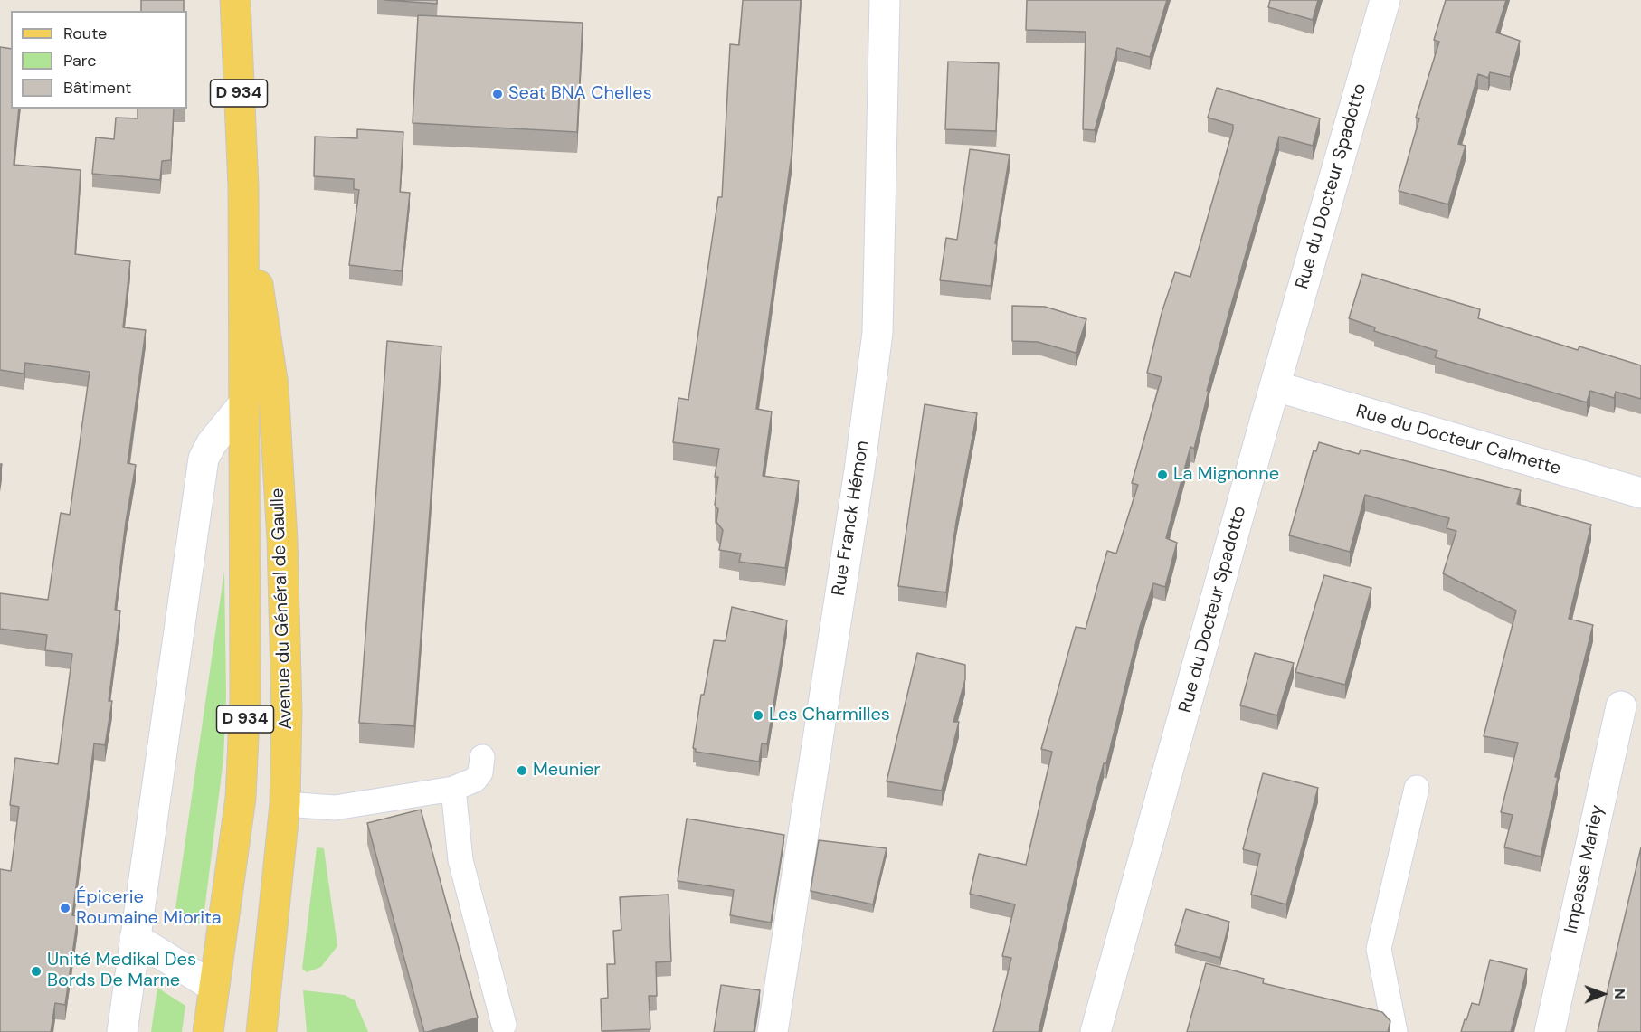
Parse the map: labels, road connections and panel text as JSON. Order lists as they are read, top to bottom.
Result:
{
  "streets": {
    "main road": ["D 934", "Avenue du Général de Gaulle"],
    "street": [
      "Rue du Docteur Spadotto",
      "Rue du Docteur Calmette",
      "Rue Franck Hémon",
      "Impasse Mariey"
    ]
  },
  "crossings": [
    ["Rue du Docteur Spadotto", "Rue du Docteur Calmette"]
  ],
  "places": [
    "Seat BNA Chelles",
    "La Mignonne",
    "Les Charmilles",
    "Meunier",
    "Épicerie Roumaine Miorita",
    "Unité Medikal Des Bords De Marne"
  ],
  "legend": ["Route", "Parc", "Bâtiment"],
  "north": "right"
}
